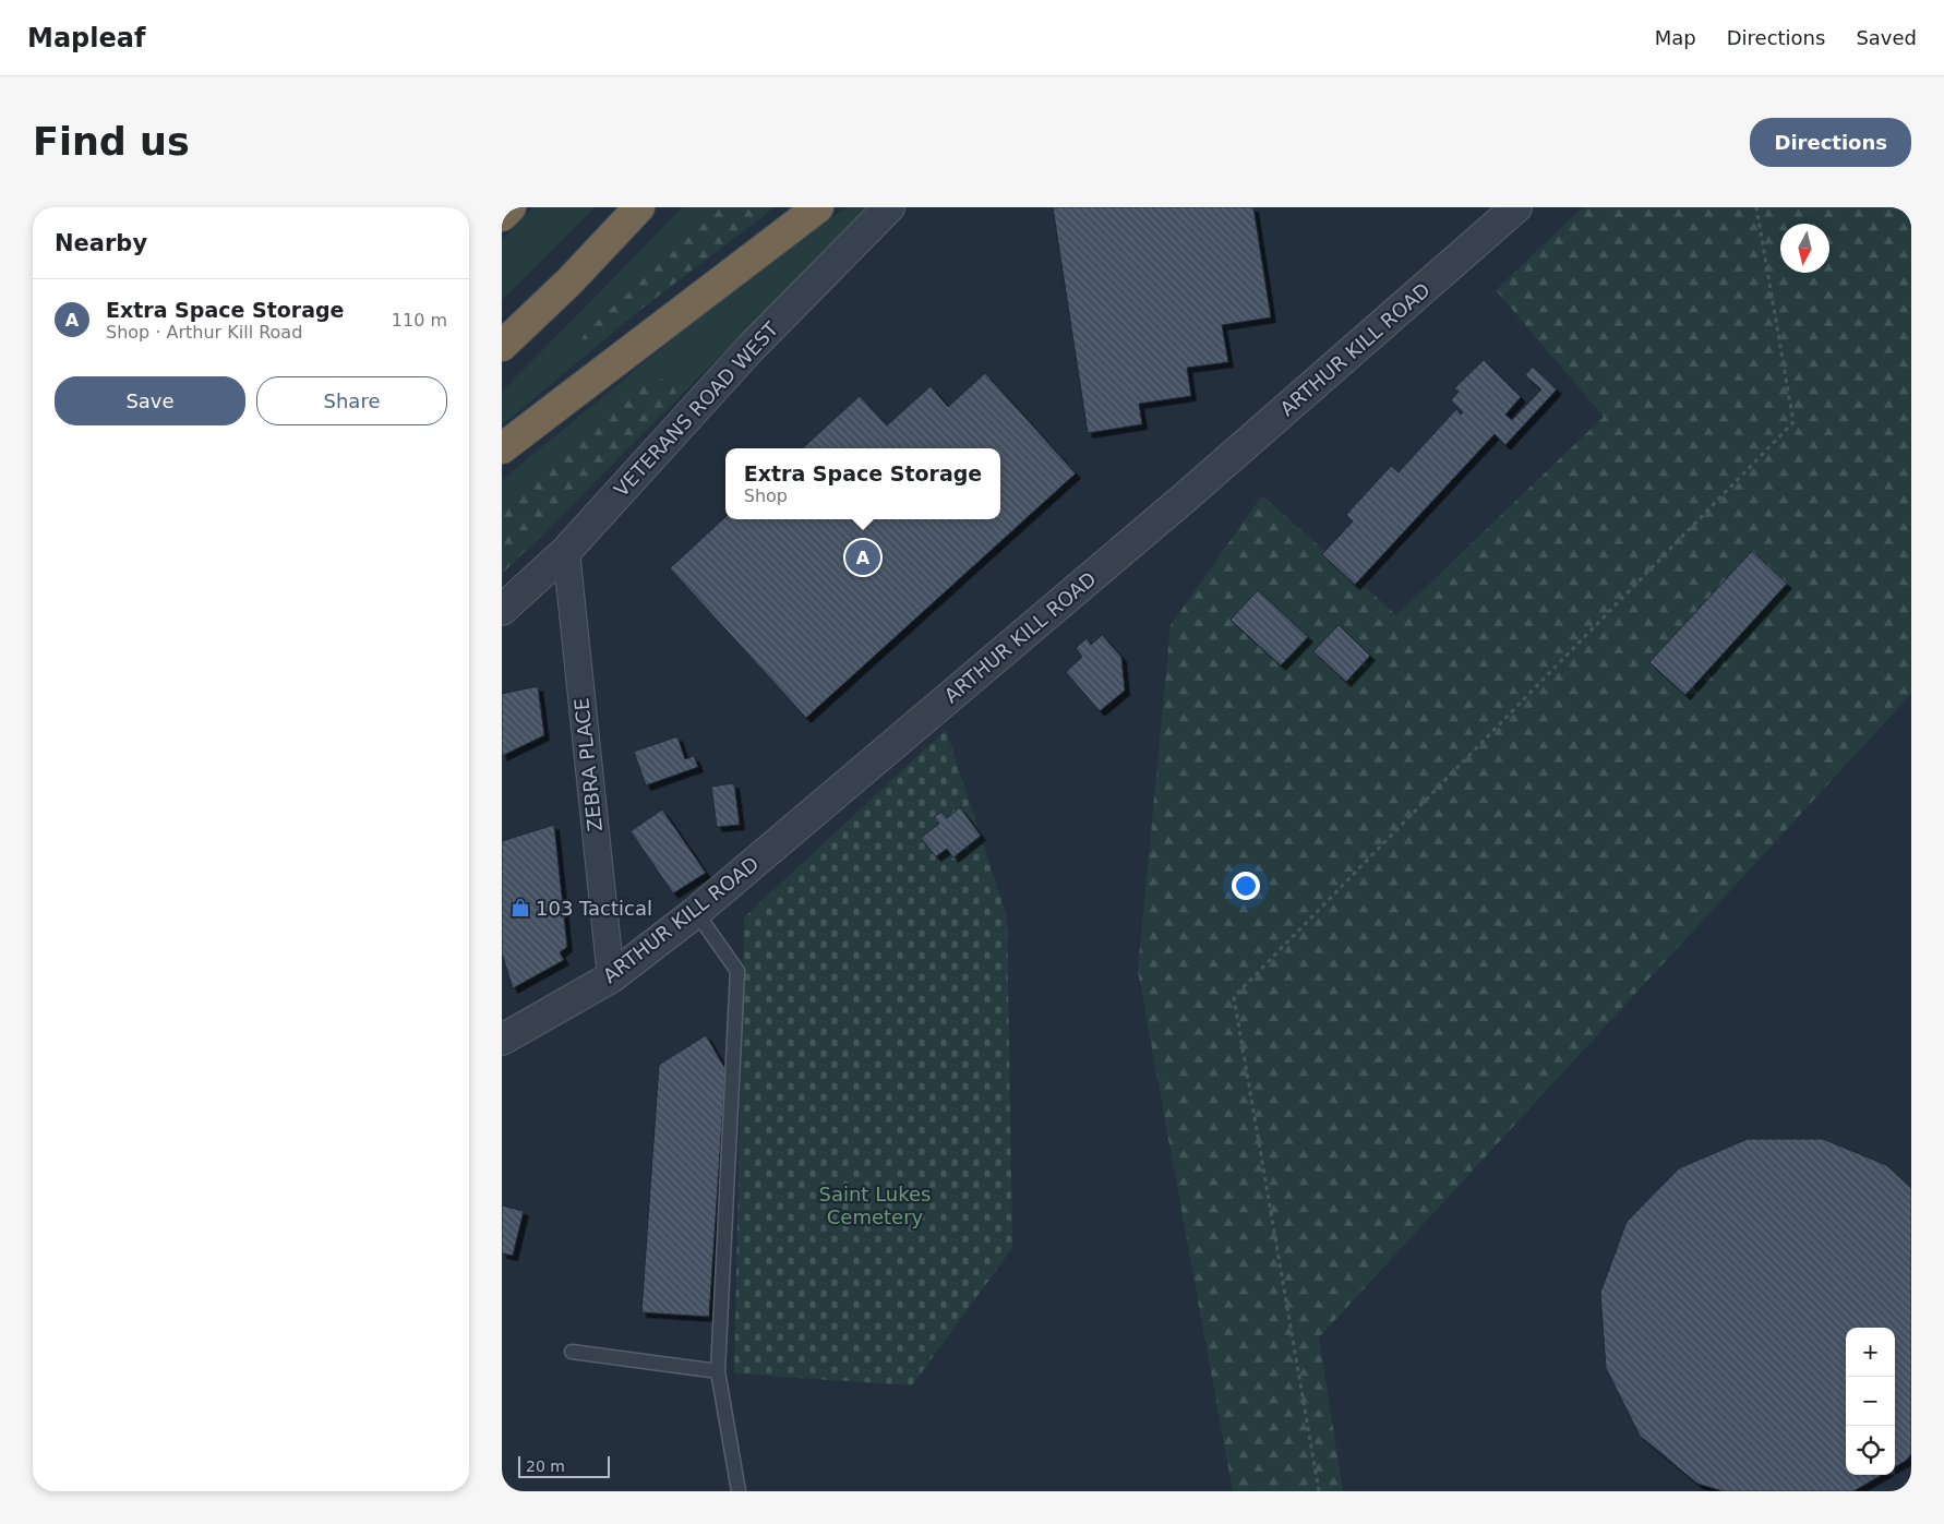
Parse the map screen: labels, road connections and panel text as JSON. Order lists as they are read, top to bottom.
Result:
{
  "streets": {
    "street": ["ARTHUR KILL ROAD", "VETERANS ROAD WEST", "ZEBRA PLACE"]
  },
  "crossings": [
    ["ARTHUR KILL ROAD", "ZEBRA PLACE"],
    ["VETERANS ROAD WEST", "ZEBRA PLACE"]
  ],
  "parks": ["Saint Lukes Cemetery"],
  "places": {
    "shop": ["103 Tactical"]
  },
  "scale_bar": "20 m",
  "north": "bottom",
  "page": {
    "header": "Mapleaf",
    "nav": ["Map", "Directions", "Saved"],
    "buttons": [
      "Directions",
      ["Save", "Share"]
    ],
    "title": "Find us",
    "heading": "Nearby",
    "list": [
      {
        "mark": "A",
        "name": "Extra Space Storage",
        "note": "Shop · Arthur Kill Road",
        "value": "110 m"
      }
    ],
    "popup": ["Extra Space Storage", "Shop"],
    "pins": "A",
    "map_buttons": ["+", "−"],
    "scale": "20 m"
  }
}
